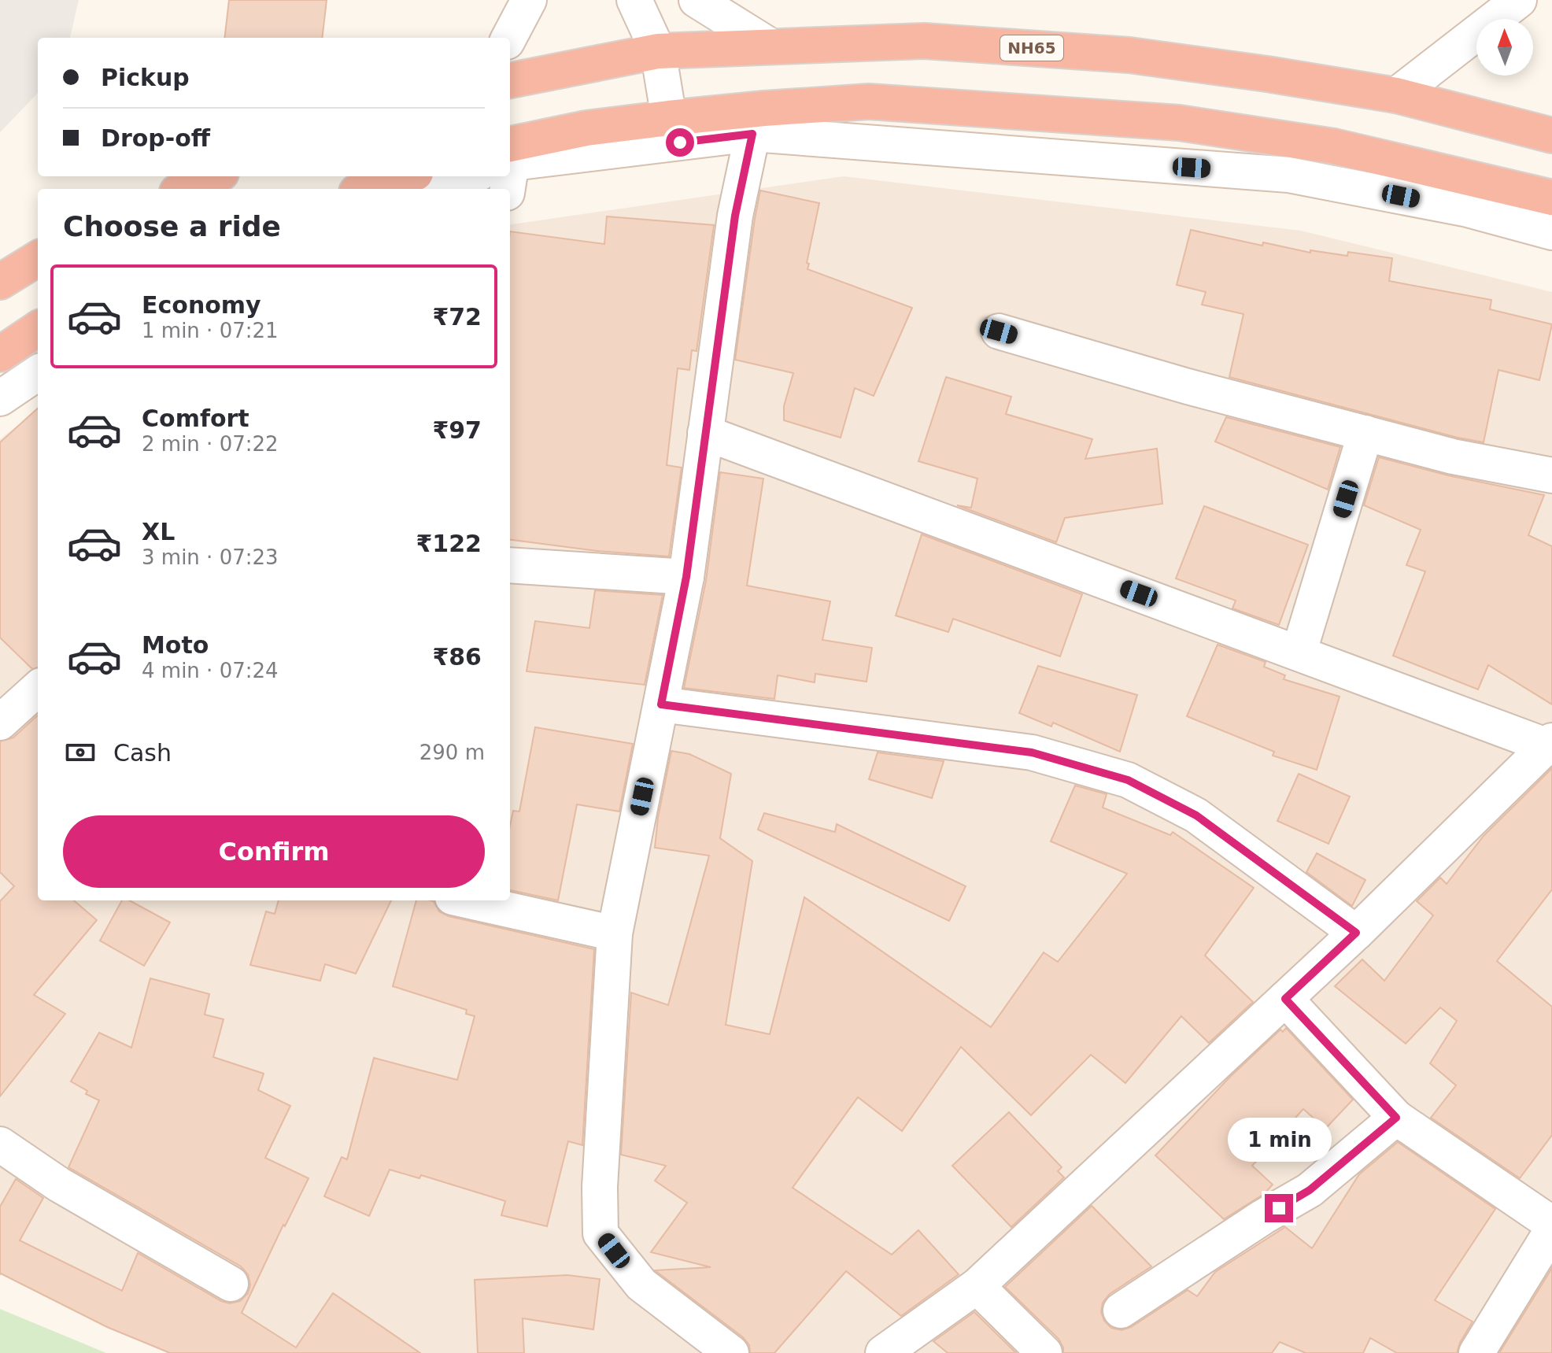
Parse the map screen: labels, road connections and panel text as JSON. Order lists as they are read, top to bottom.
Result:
{
  "streets": {
    "highway": ["NH65"]
  },
  "north": "top",
  "page": {
    "banner": ["Pickup", "Drop-off"],
    "heading": "Choose a ride",
    "list": [
      {
        "name": "Economy",
        "note": "1 min · 07:21",
        "value": "₹72"
      },
      {
        "name": "Comfort",
        "note": "2 min · 07:22",
        "value": "₹97"
      },
      {
        "name": "XL",
        "note": "3 min · 07:23",
        "value": "₹122"
      },
      {
        "name": "Moto",
        "note": "4 min · 07:24",
        "value": "₹86"
      }
    ],
    "pay": ["Cash", "290 m"],
    "buttons": "Confirm",
    "bubble": "1 min"
  }
}
